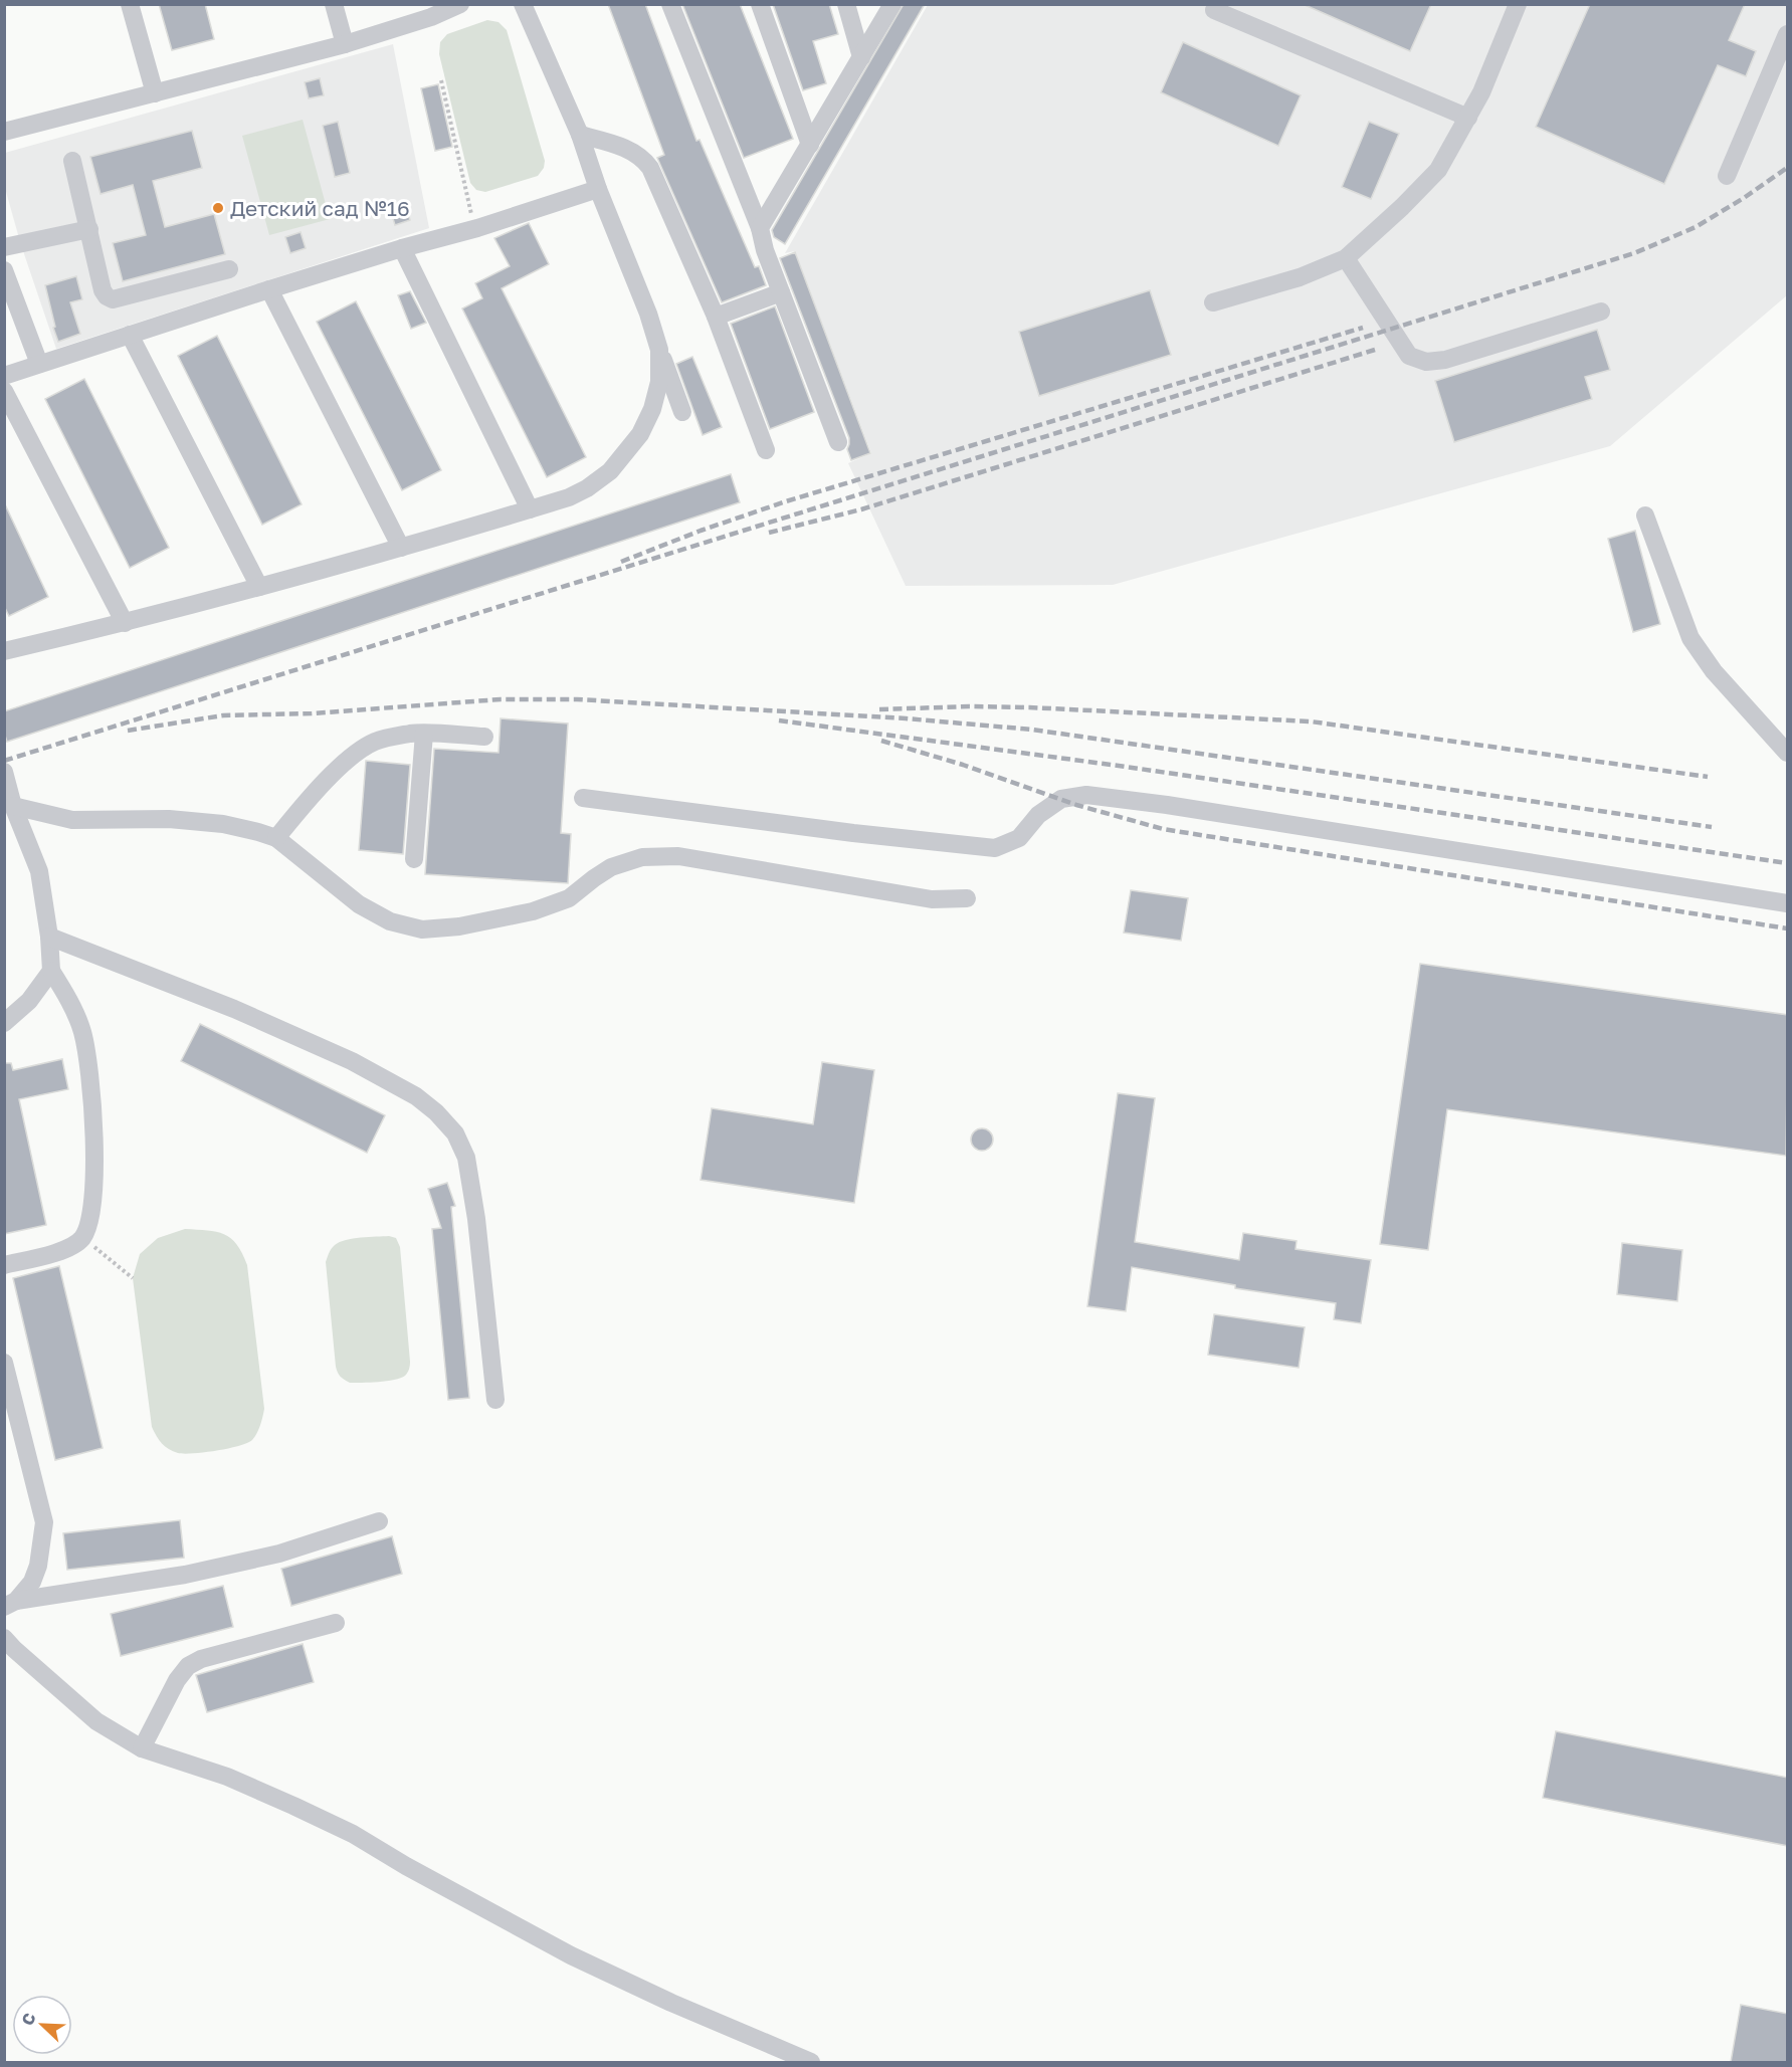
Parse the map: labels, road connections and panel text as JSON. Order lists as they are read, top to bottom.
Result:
{
  "places": ["Детский сад №16"],
  "north": "top left"
}
